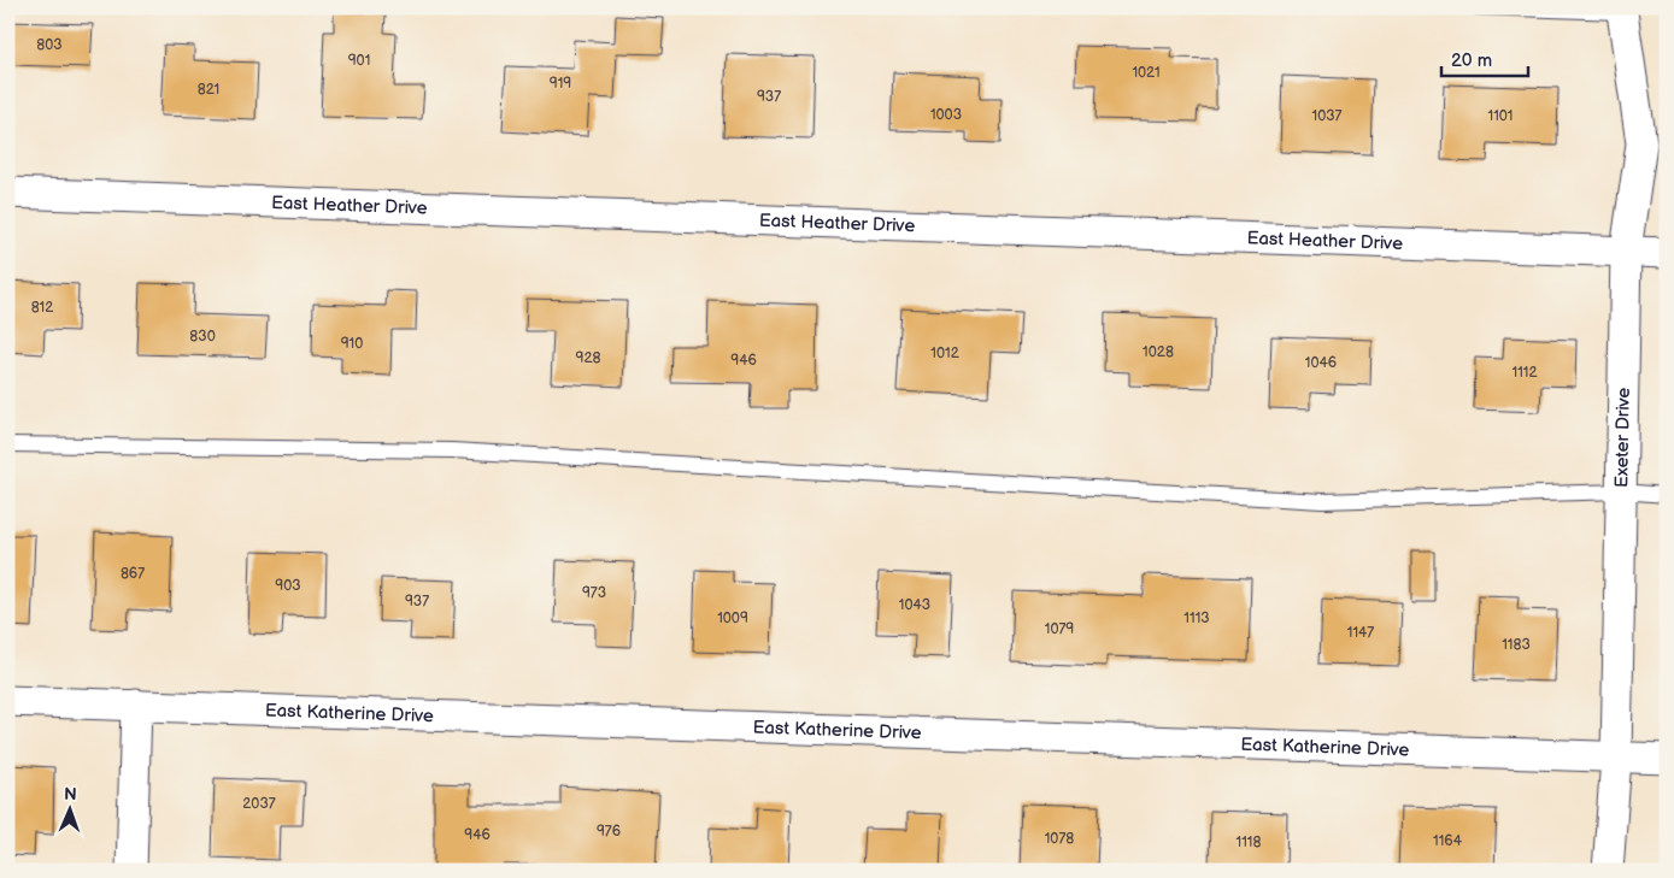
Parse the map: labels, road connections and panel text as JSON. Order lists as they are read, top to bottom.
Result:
{
  "streets": {
    "street": ["East Heather Drive", "Exeter Drive", "East Katherine Drive"]
  },
  "crossings": [
    ["East Heather Drive", "Exeter Drive"],
    ["Exeter Drive", "East Katherine Drive"]
  ],
  "house_numbers": [
    "803",
    "901",
    "1021",
    "919",
    "821",
    "937",
    "1003",
    "1037",
    "1101",
    "812",
    "830",
    "910",
    "1028",
    "1012",
    "928",
    "946",
    "1046",
    "1112",
    "867",
    "903",
    "973",
    "937",
    "1043",
    "1009",
    "1113",
    "1079",
    "1147",
    "1183",
    "2037",
    "976",
    "946",
    "1078",
    "1164",
    "1118"
  ],
  "scale_bar": "20 m",
  "north": "top"
}
